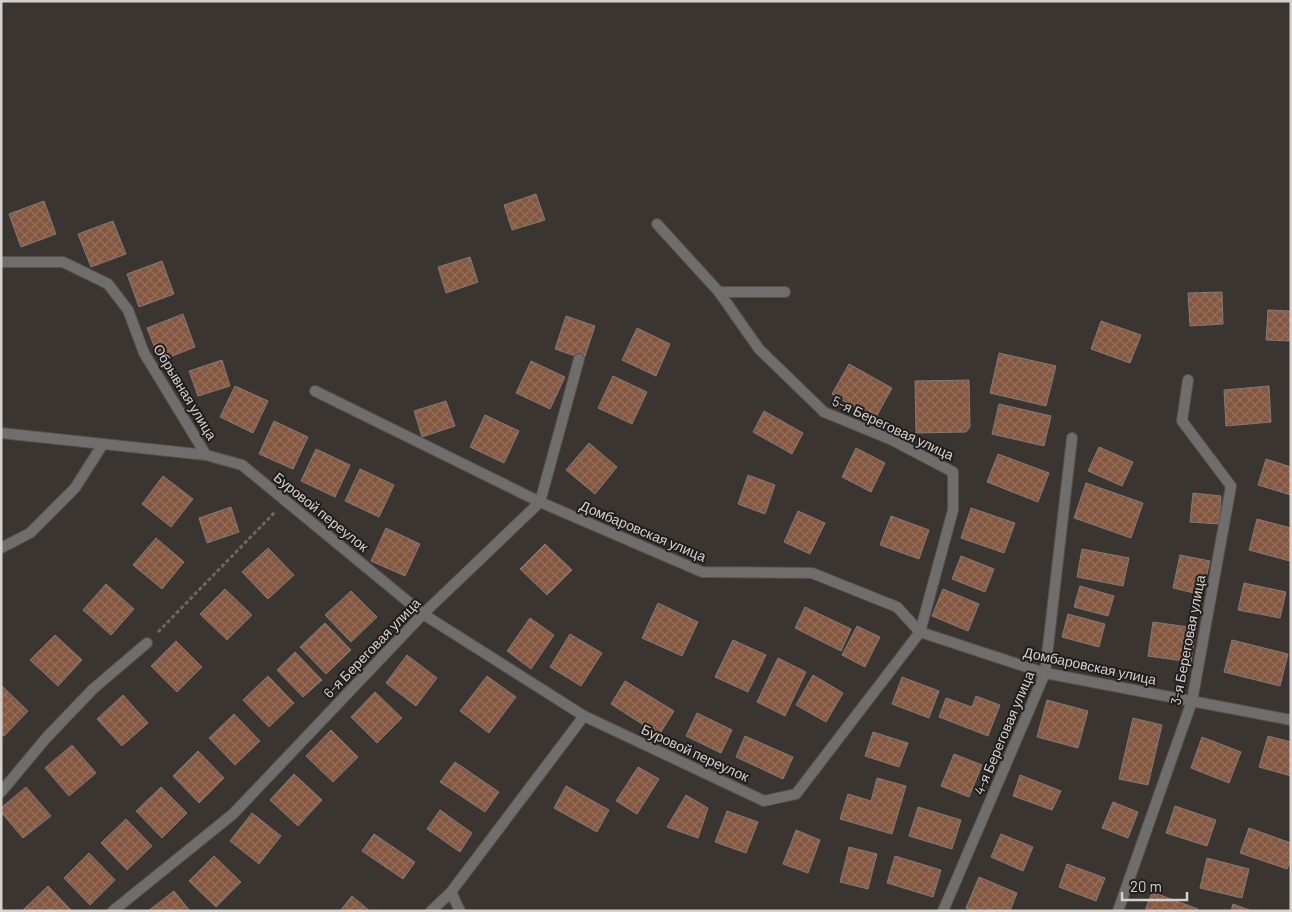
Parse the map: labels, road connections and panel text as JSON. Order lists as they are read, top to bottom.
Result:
{
  "streets": {
    "street": [
      "Обрывная улица",
      "5-я Береговая улица",
      "Буровой переулок",
      "Домбаровская улица",
      "3-я Береговая улица",
      "6-я Береговая улица",
      "4-я Береговая улица"
    ]
  },
  "crossings": [
    ["Обрывная улица", "Буровой переулок"],
    ["5-я Береговая улица", "Буровой переулок"],
    ["5-я Береговая улица", "Домбаровская улица"],
    ["Буровой переулок", "6-я Береговая улица"],
    ["Домбаровская улица", "3-я Береговая улица"],
    ["Домбаровская улица", "6-я Береговая улица"],
    ["Домбаровская улица", "4-я Береговая улица"]
  ],
  "scale_bar": "20 m"
}
